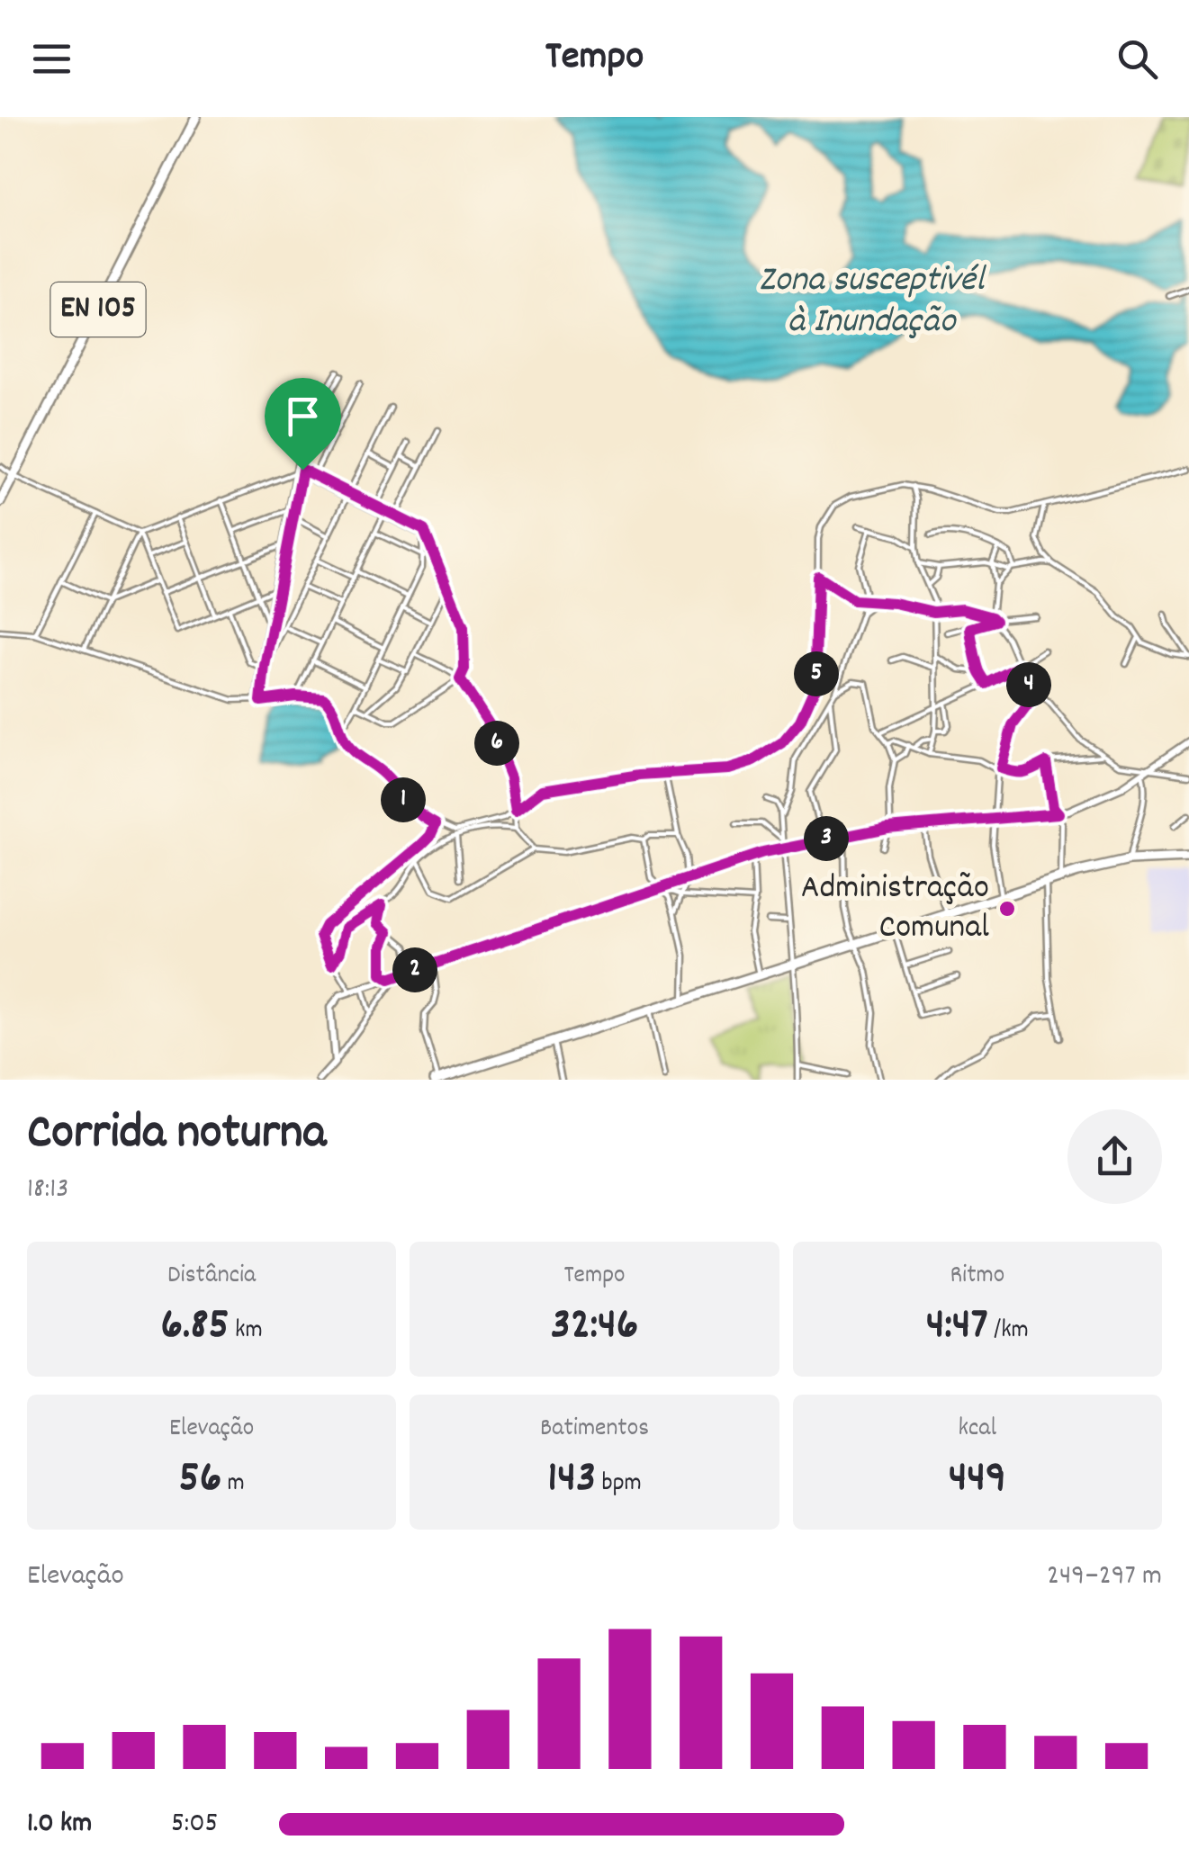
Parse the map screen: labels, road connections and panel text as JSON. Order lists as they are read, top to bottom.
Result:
{
  "streets": {
    "main road": ["EN 105"]
  },
  "water": ["Zona susceptivél à Inundação"],
  "places": ["Administração Comunal"],
  "page": {
    "header": "Tempo",
    "pins": [
      "5",
      "4",
      "6",
      "1",
      "3",
      "2"
    ],
    "heading": ["Corrida noturna", "18:13"],
    "stats": [
      ["Distância", "6.85 km"],
      ["Tempo", "32:46"],
      ["Ritmo", "4:47 /km"],
      ["Elevação", "56 m"],
      ["Batimentos", "143 bpm"],
      ["kcal", "449"]
    ],
    "chart": ["Elevação", "249–297 m"],
    "list": [
      {
        "name": "1.0 km",
        "note": "5:05"
      }
    ]
  }
}
